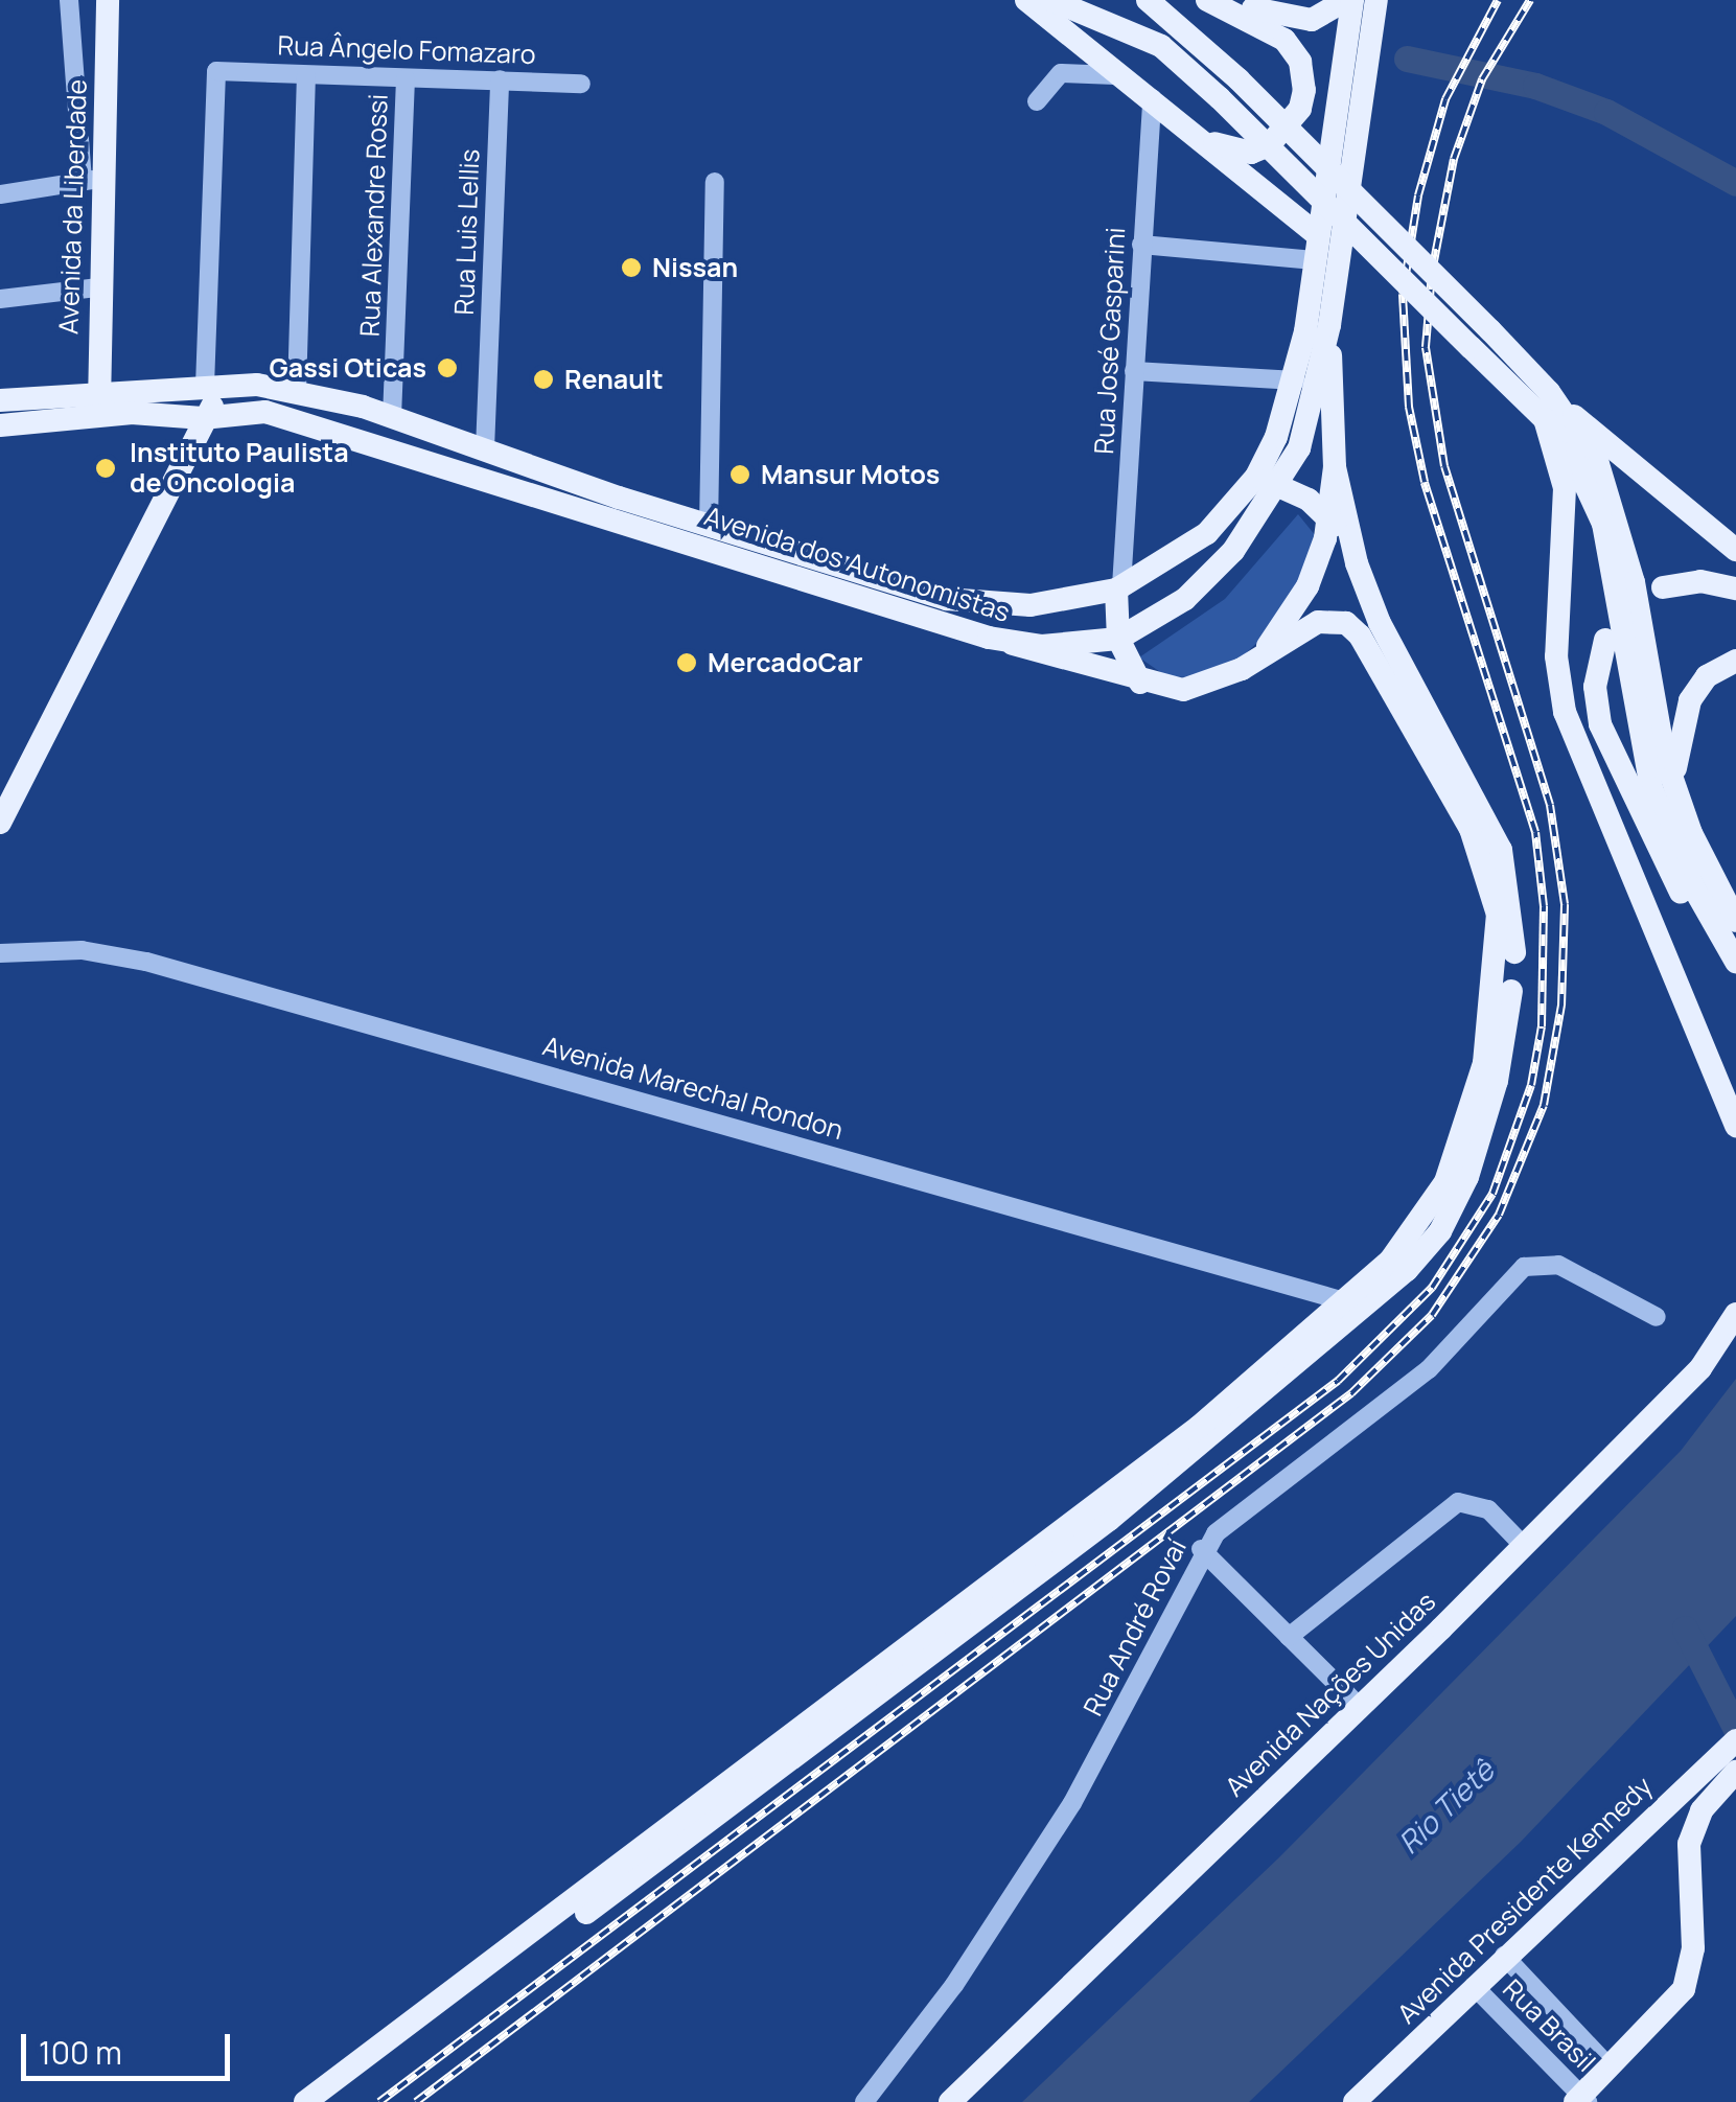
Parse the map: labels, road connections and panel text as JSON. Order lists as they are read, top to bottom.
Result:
{
  "streets": {
    "main road": [
      "Avenida da Liberdade",
      "Avenida dos Autonomistas",
      "Avenida Nações Unidas",
      "Avenida Presidente Kennedy"
    ],
    "street": [
      "Rua Ângelo Fomazaro",
      "Rua Alexandre Rossi",
      "Rua Luis Lellis",
      "Rua José Gasparini",
      "Avenida Marechal Rondon",
      "Rua André Rovaí",
      "Rua Brasil"
    ]
  },
  "crossings": [
    ["Rua Ângelo Fomazaro", "Rua Alexandre Rossi"],
    ["Rua Ângelo Fomazaro", "Rua Luis Lellis"],
    ["Rua Ângelo Fomazaro", "Avenida dos Autonomistas"],
    ["Avenida da Liberdade", "Avenida dos Autonomistas"],
    ["Rua Alexandre Rossi", "Avenida dos Autonomistas"],
    ["Rua Luis Lellis", "Avenida dos Autonomistas"],
    ["Rua José Gasparini", "Avenida dos Autonomistas"],
    ["Avenida Presidente Kennedy", "Rua Brasil"]
  ],
  "water": ["Rio Tietê"],
  "places": [
    "Nissan",
    "Gassi Oticas",
    "Renault",
    "Instituto Paulista de Oncologia",
    "Mansur Motos",
    "MercadoCar"
  ],
  "scale_bar": "100 m"
}
